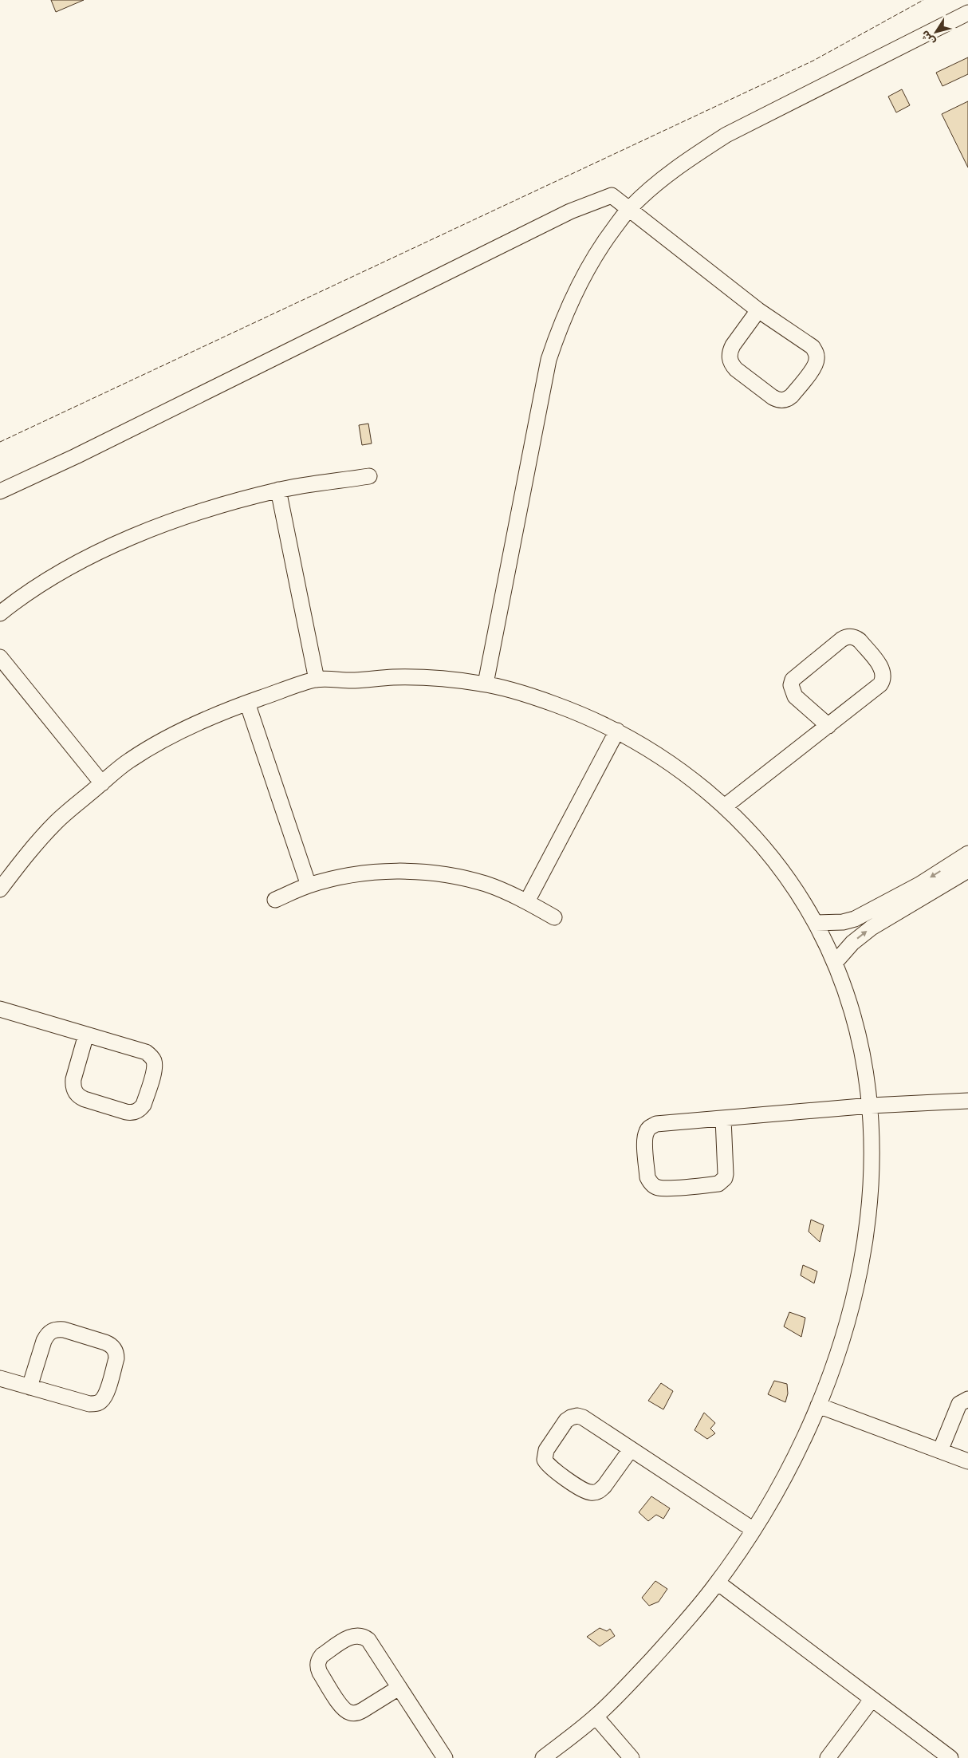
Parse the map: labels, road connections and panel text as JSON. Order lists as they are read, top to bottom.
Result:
{
  "north": "bottom left"
}
